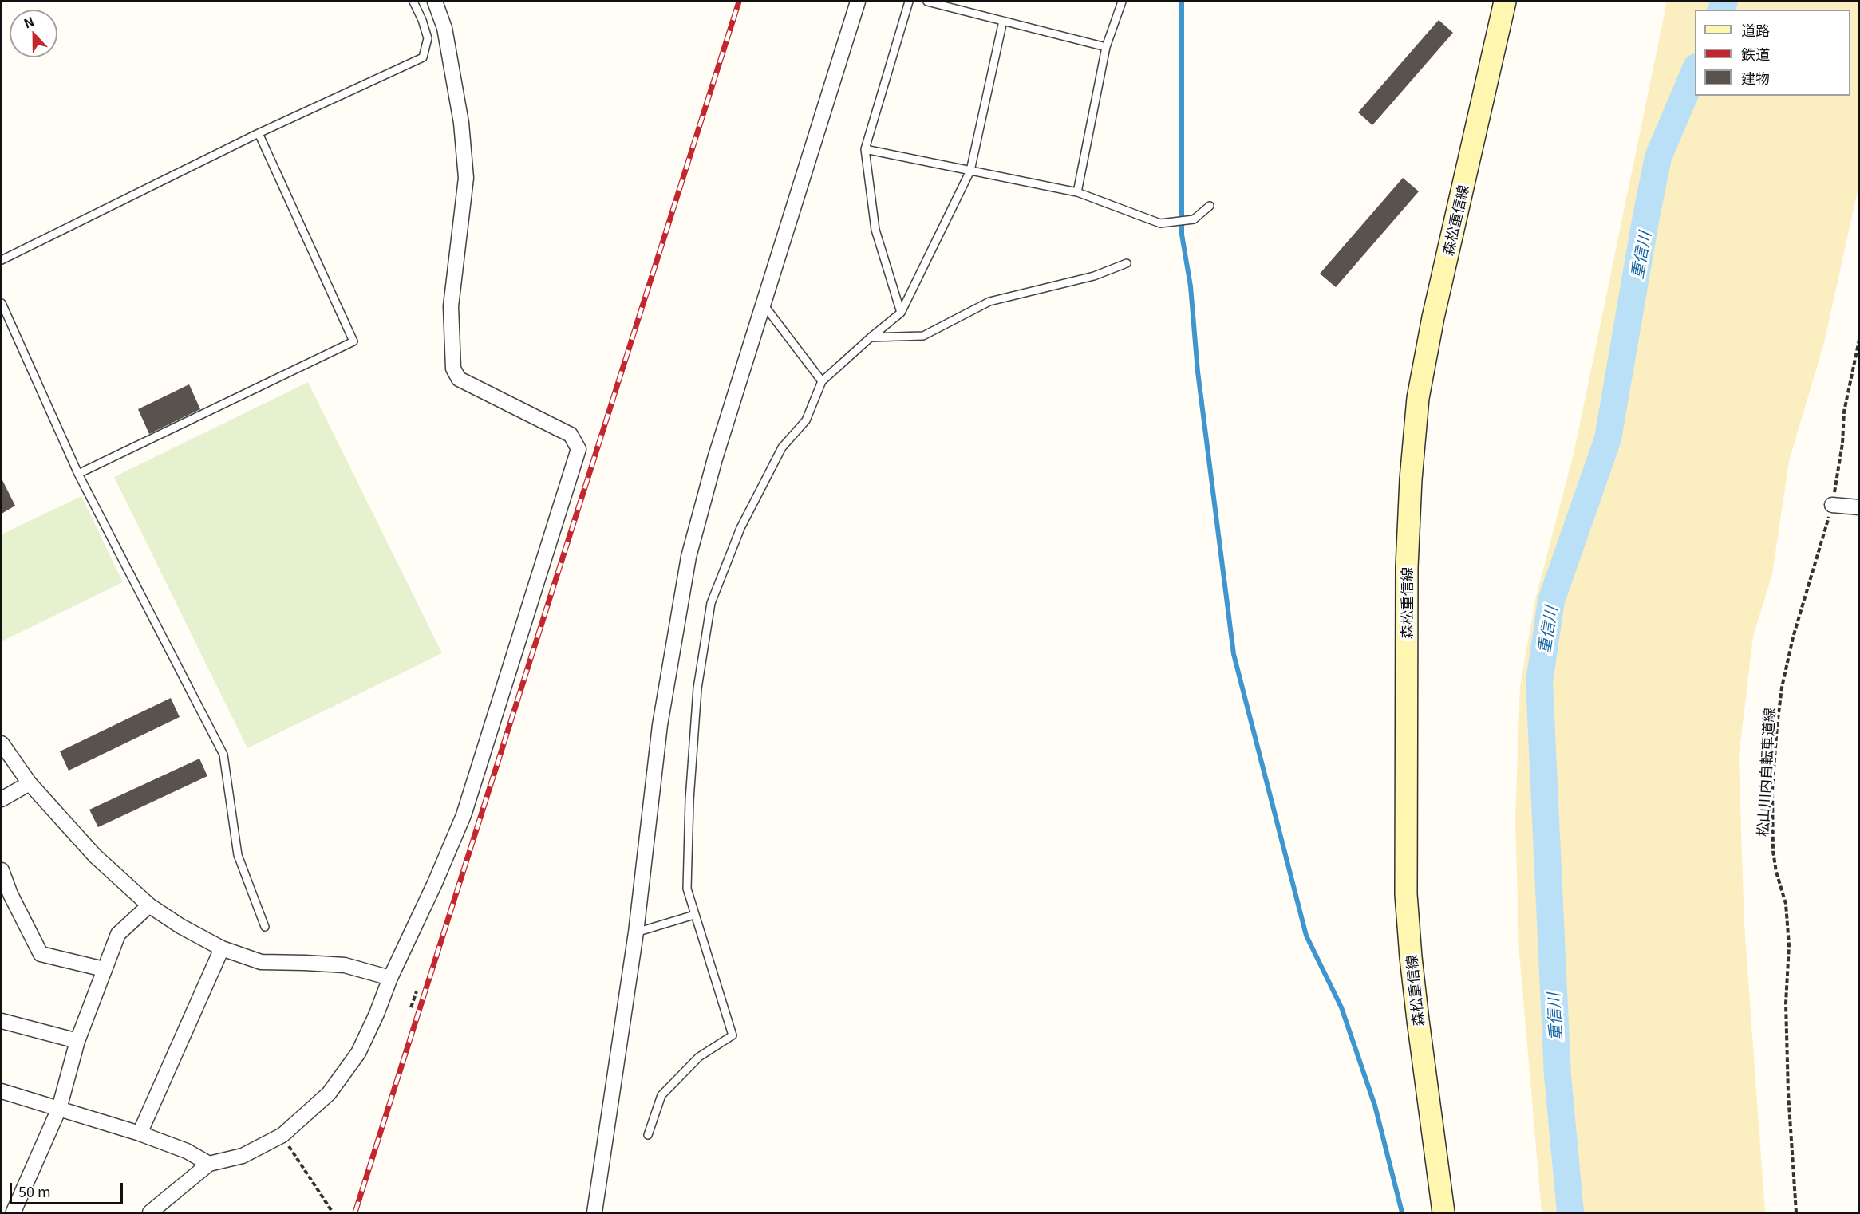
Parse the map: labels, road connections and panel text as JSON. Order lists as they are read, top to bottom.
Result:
{
  "streets": {
    "main road": ["森松重信線"],
    "path": ["松山川内自転車道線"]
  },
  "water": ["重信川"],
  "legend": ["道路", "鉄道", "建物"],
  "scale_bar": "50 m",
  "north": "top"
}
